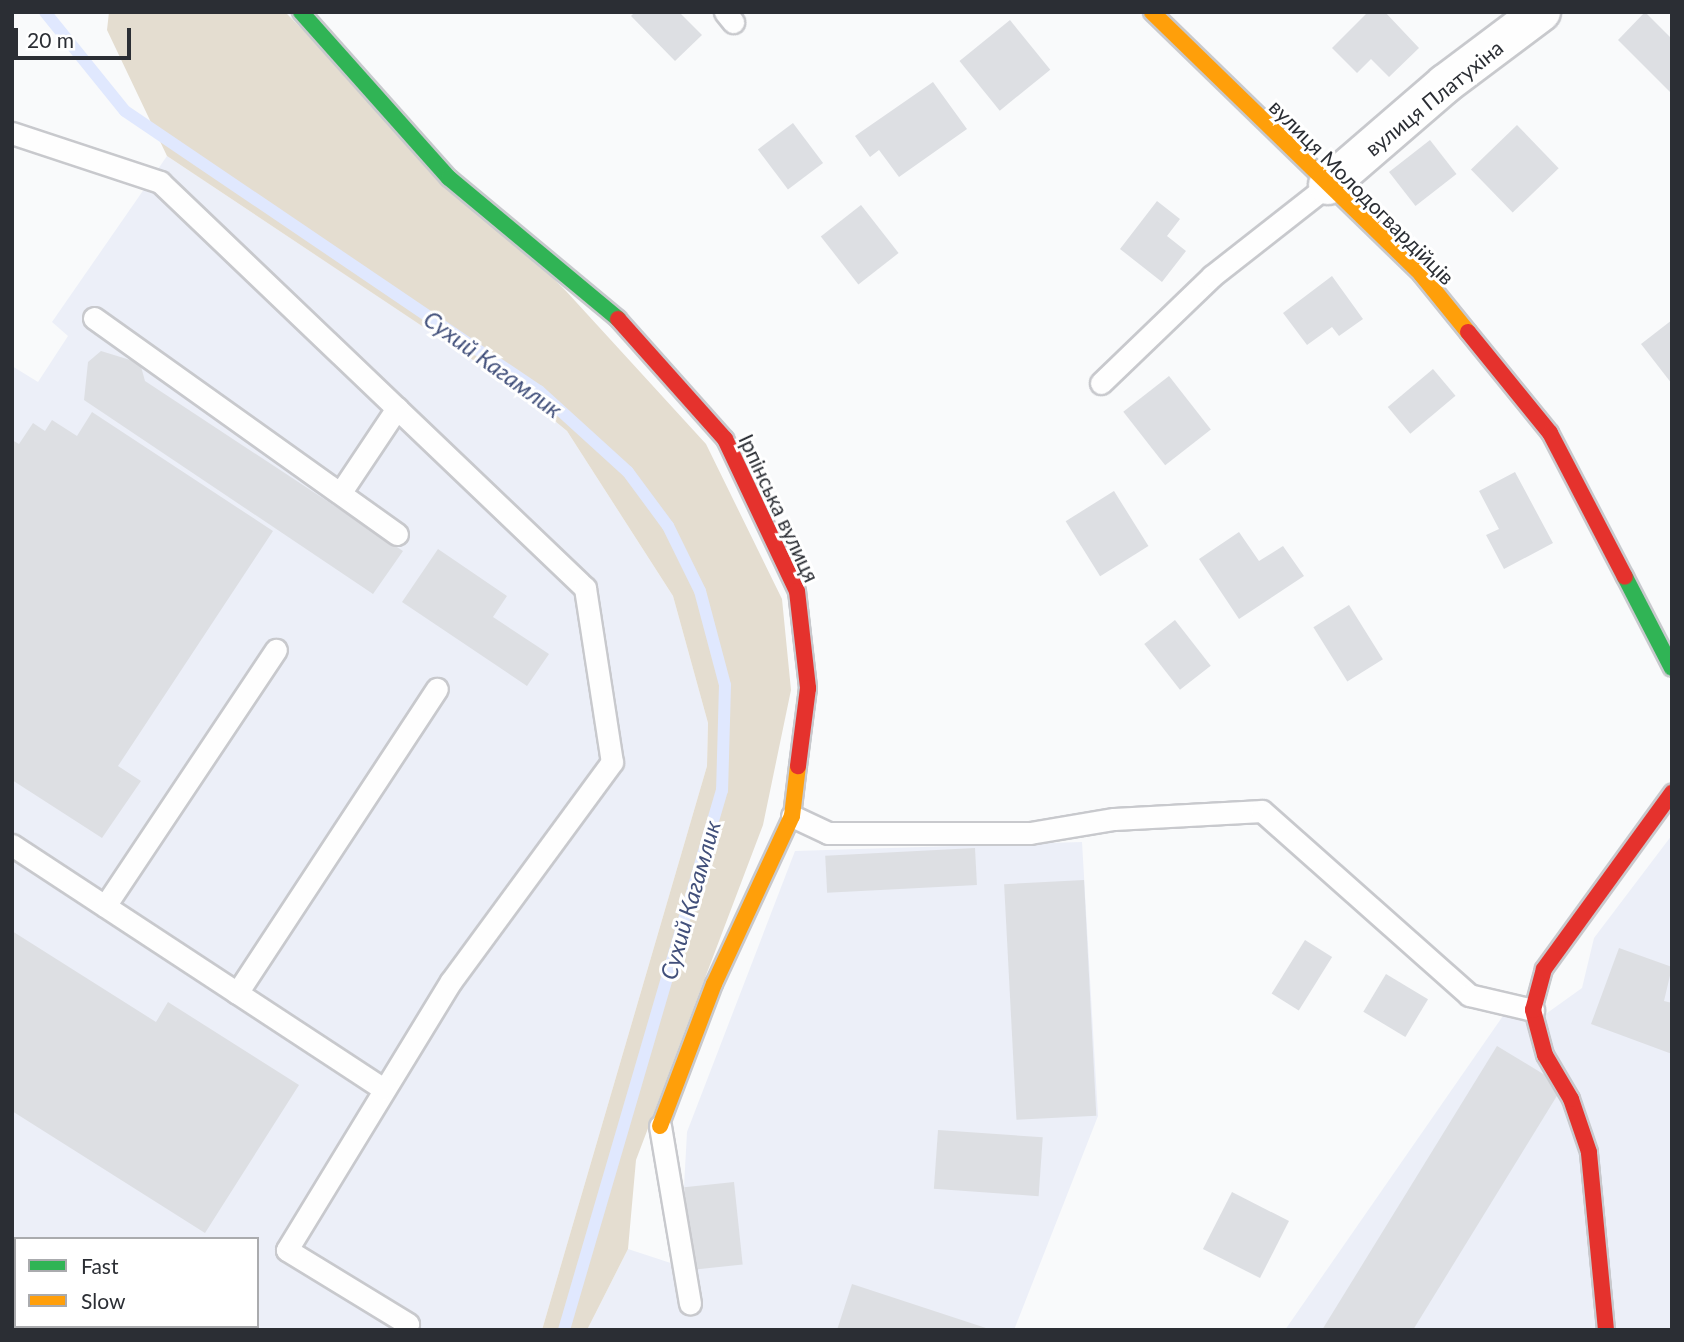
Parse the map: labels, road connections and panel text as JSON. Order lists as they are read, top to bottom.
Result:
{
  "streets": {
    "street": ["вулиця Платухіна", "вулиця Молодогвардійців", "Ірпінська вулиця"]
  },
  "crossings": [
    ["вулиця Платухіна", "вулиця Молодогвардійців"]
  ],
  "water": ["Сухий Кагамлик"],
  "legend": ["Fast", "Slow"],
  "scale_bar": "20 m"
}
